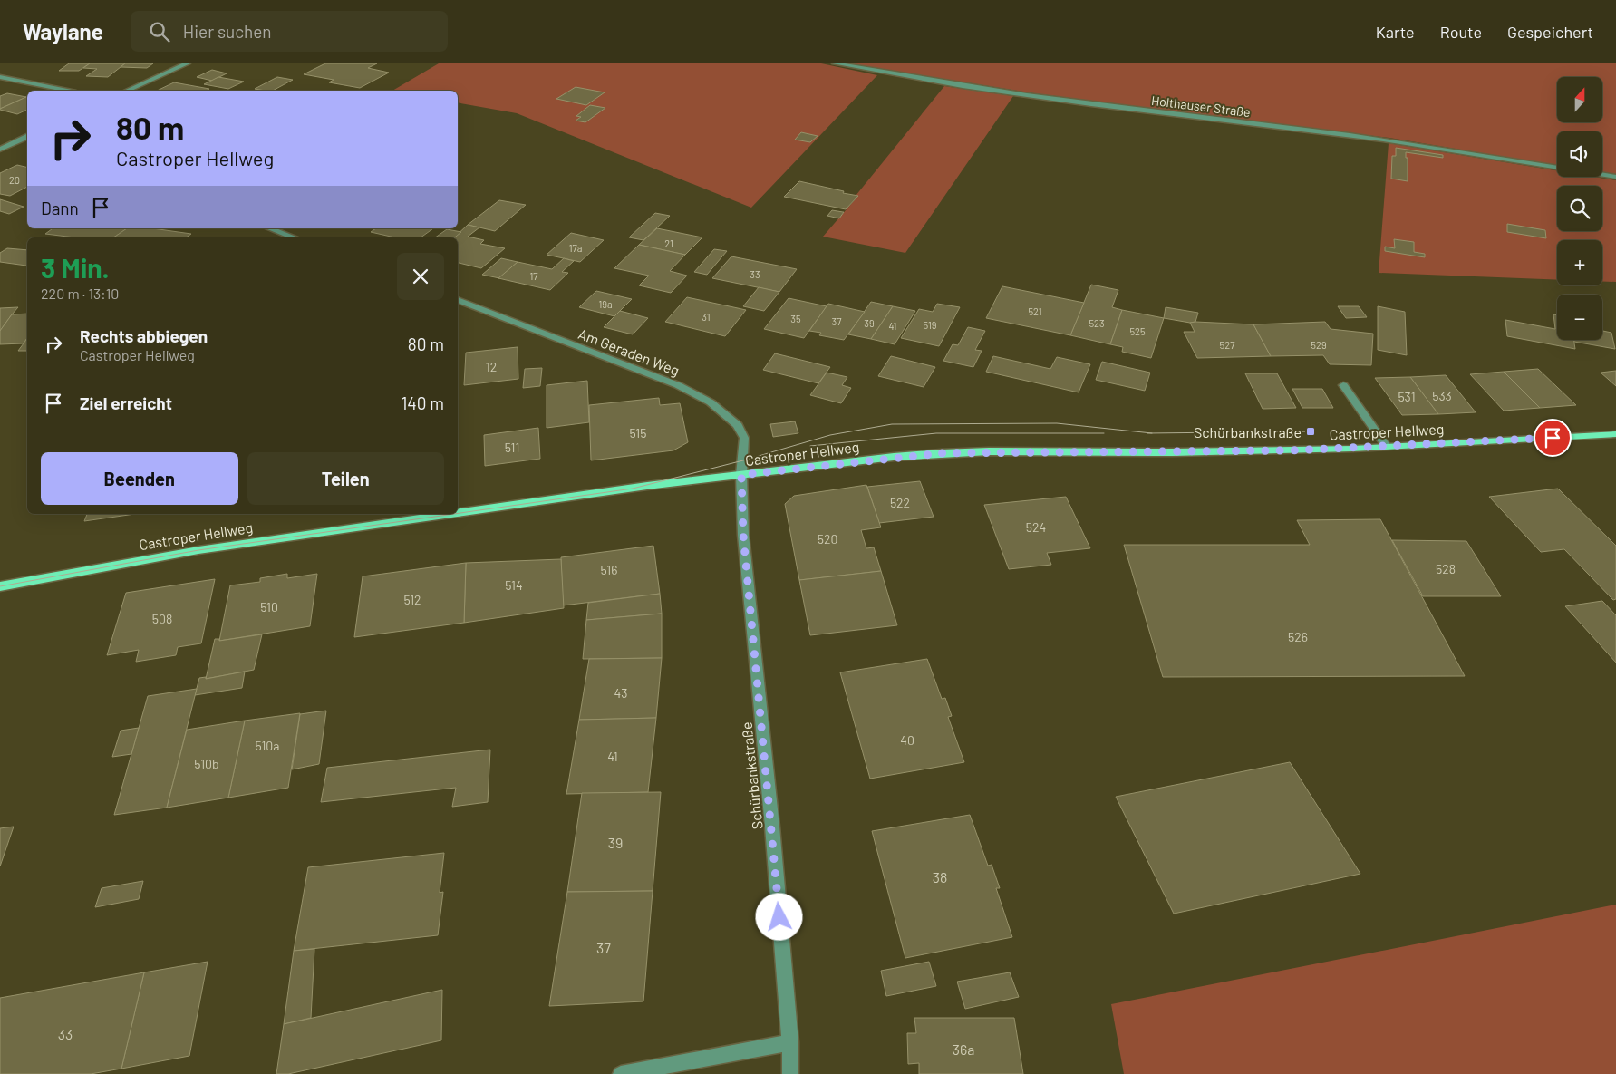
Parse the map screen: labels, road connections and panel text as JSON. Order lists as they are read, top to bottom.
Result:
{
  "streets": {
    "main road": ["Castroper Hellweg"],
    "street": ["Holthauser Straße", "Am Geraden Weg", "Schürbankstraße"]
  },
  "crossings": [
    ["Am Geraden Weg", "Castroper Hellweg"],
    ["Am Geraden Weg", "Schürbankstraße"],
    ["Castroper Hellweg", "Schürbankstraße"]
  ],
  "places": {
    "transit": ["Schürbankstraße"]
  },
  "house_numbers": [
    "20",
    "21",
    "17a",
    "33",
    "17",
    "19a",
    "521",
    "31",
    "35",
    "37",
    "39",
    "523",
    "519",
    "41",
    "525",
    "527",
    "529",
    "12",
    "533",
    "531",
    "515",
    "511",
    "522",
    "524",
    "520",
    "528",
    "516",
    "514",
    "512",
    "510",
    "508",
    "526",
    "43",
    "40",
    "510a",
    "41",
    "510b",
    "39",
    "38",
    "37",
    "33",
    "36a"
  ],
  "north": "top",
  "page": {
    "header": "Waylane",
    "search": "Hier suchen",
    "nav": ["Karte", "Route", "Gespeichert"],
    "map_buttons": ["+", "−"],
    "turn": ["80 m", "Castroper Hellweg"],
    "then": "Dann",
    "heading": ["3 Min.", "220 m · 13:10"],
    "list": [
      {
        "name": "Rechts abbiegen",
        "note": "Castroper Hellweg",
        "value": "80 m"
      },
      {
        "name": "Ziel erreicht",
        "value": "140 m"
      }
    ],
    "buttons": ["Beenden", "Teilen"]
  }
}
